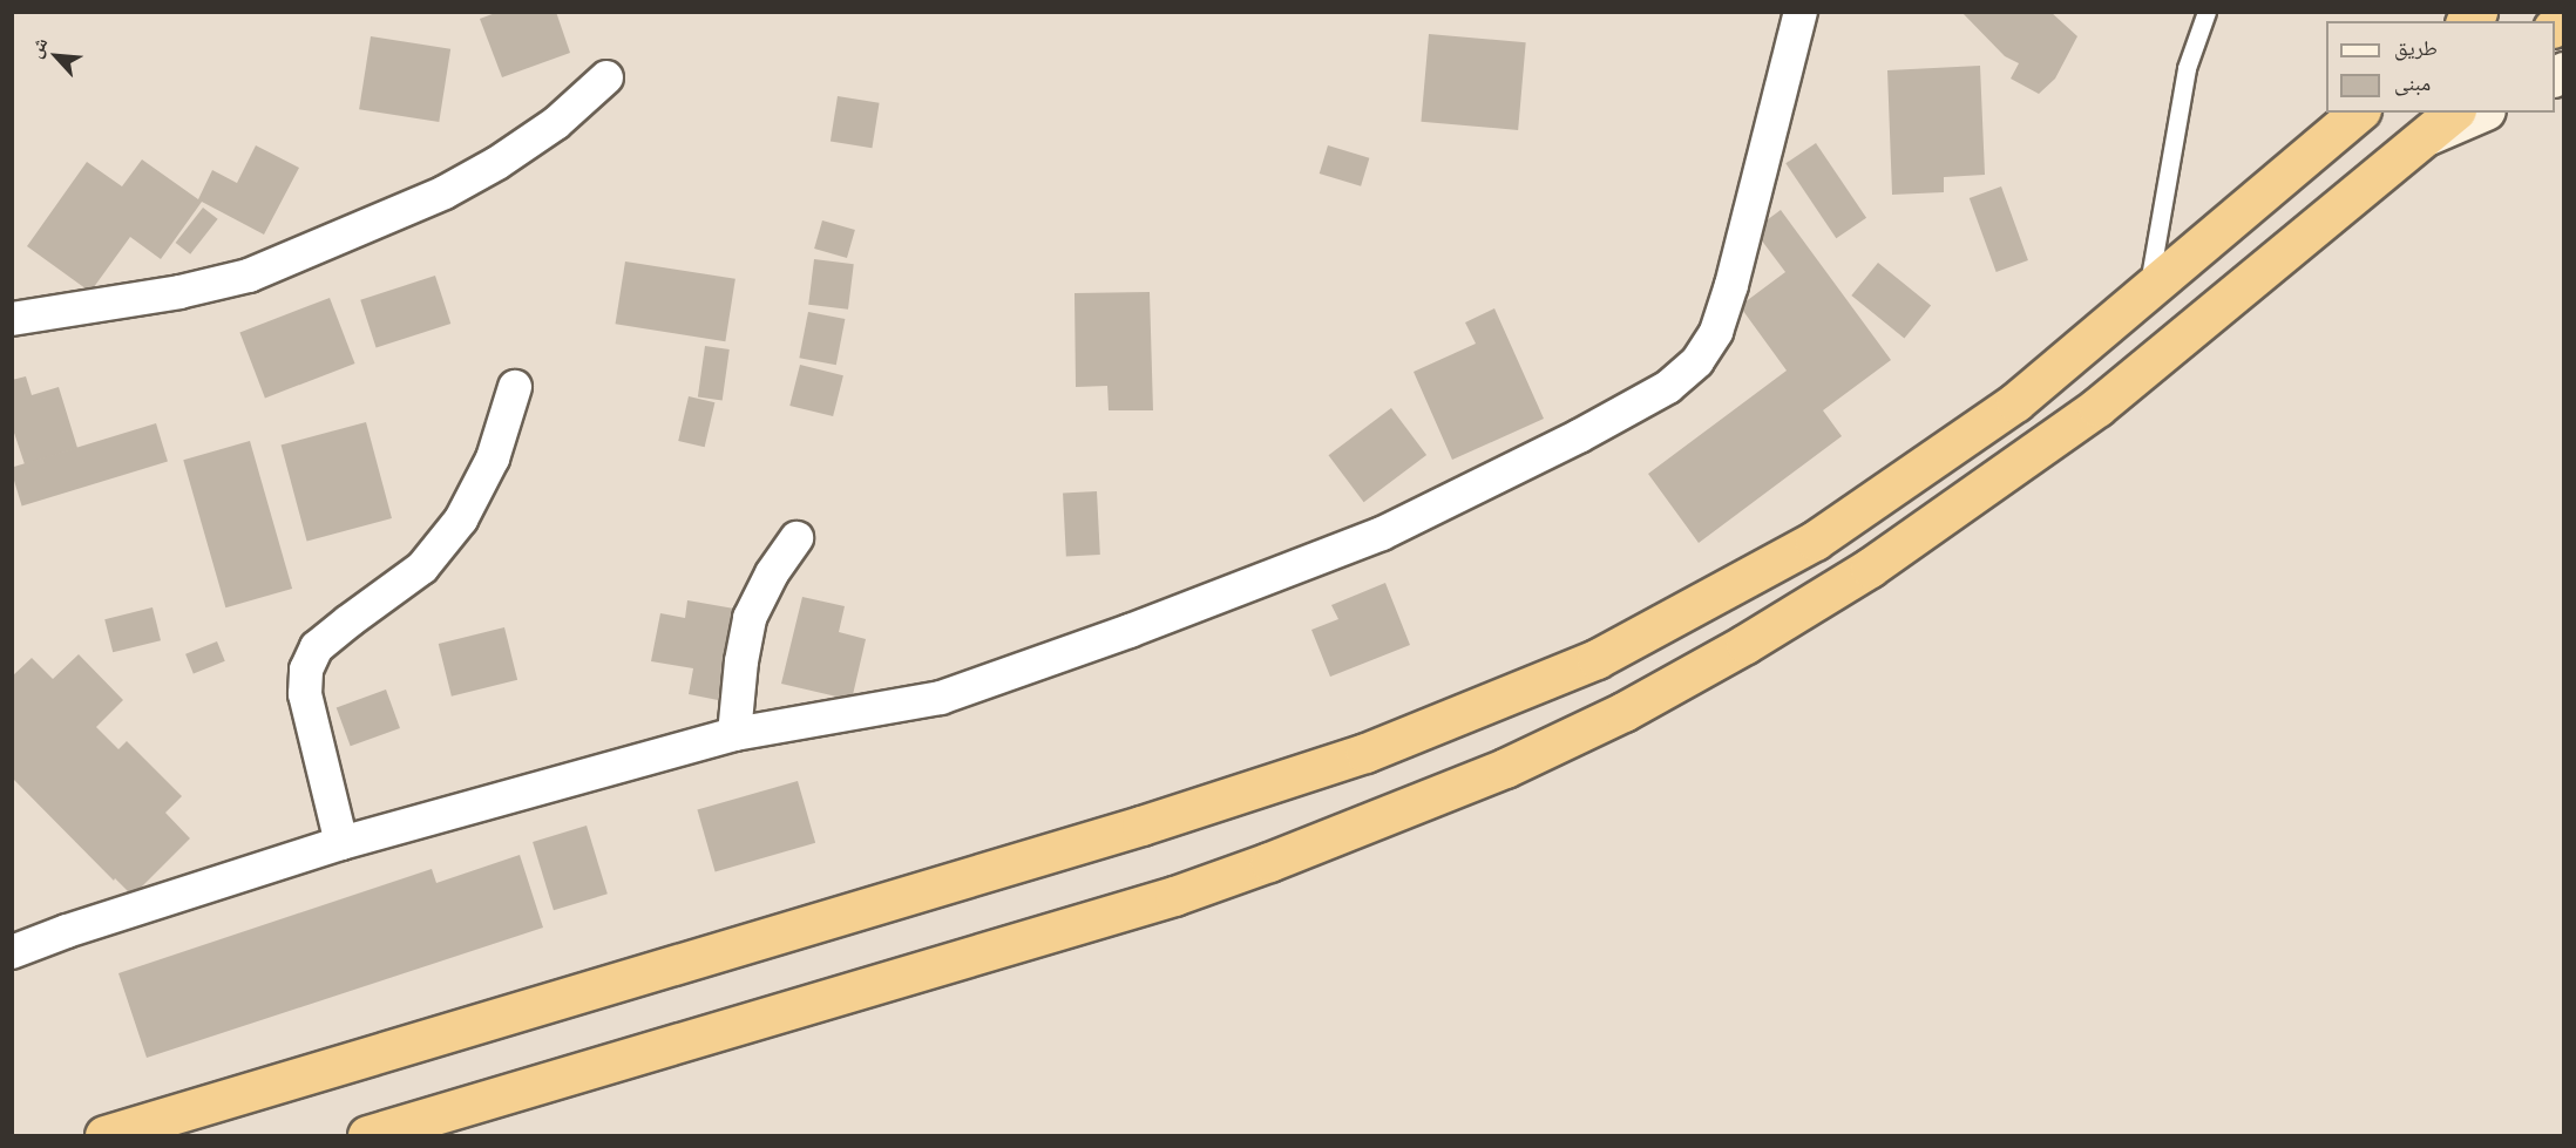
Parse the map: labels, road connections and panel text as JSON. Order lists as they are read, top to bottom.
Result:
{
  "legend": ["طريق", "مبنى"],
  "north": "top left"
}
